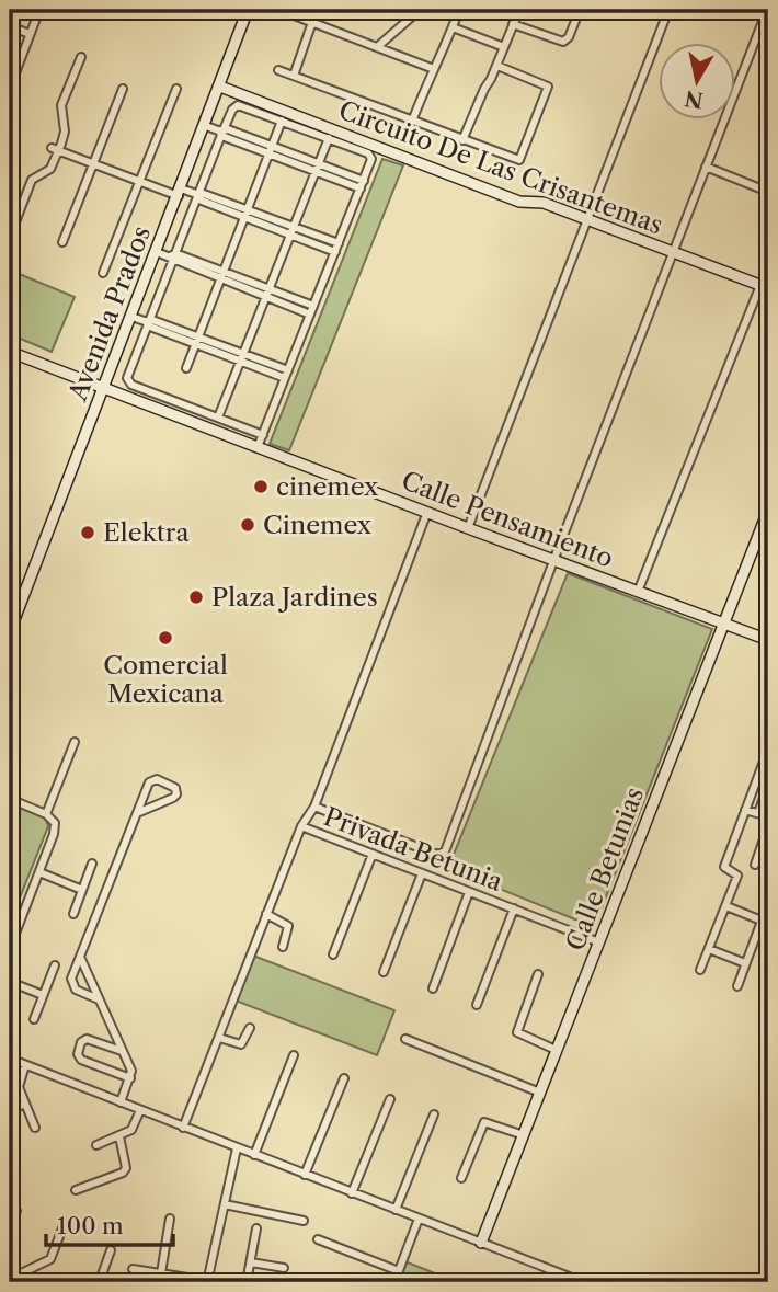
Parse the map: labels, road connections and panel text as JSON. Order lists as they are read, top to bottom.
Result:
{
  "streets": {
    "street": [
      "Circuito De Las Crisantemas",
      "Avenida Prados",
      "Calle Pensamiento",
      "Privada Betunia",
      "Calle Betunias"
    ]
  },
  "crossings": [
    ["Circuito De Las Crisantemas", "Avenida Prados"],
    ["Avenida Prados", "Calle Pensamiento"],
    ["Calle Pensamiento", "Calle Betunias"],
    ["Privada Betunia", "Calle Betunias"]
  ],
  "places": [
    "cinemex",
    "Cinemex",
    "Elektra",
    "Plaza Jardines",
    "Comercial Mexicana"
  ],
  "scale_bar": "100 m",
  "north": "bottom"
}
